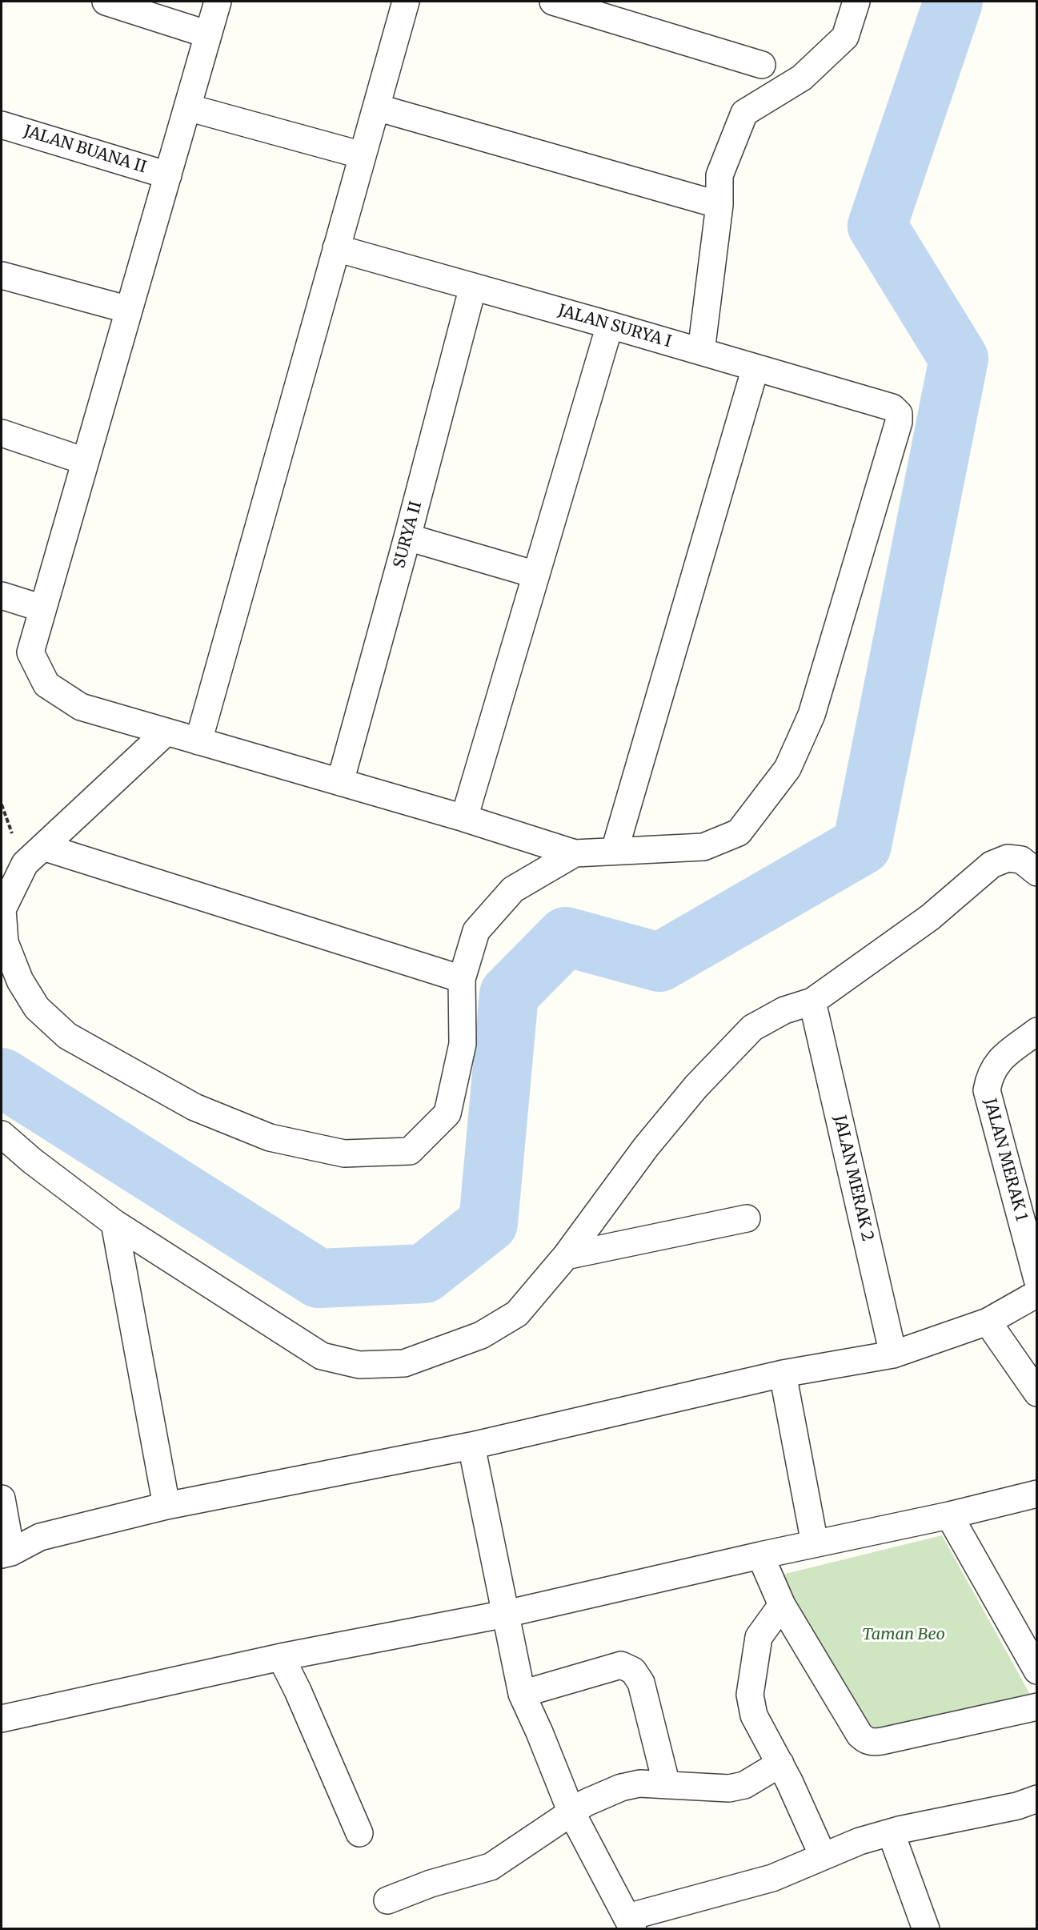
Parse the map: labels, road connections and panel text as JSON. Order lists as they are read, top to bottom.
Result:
{
  "streets": {
    "street": [
      "JALAN BUANA II",
      "JALAN SURYA I",
      "SURYA II",
      "JALAN MERAK 1",
      "JALAN MERAK 2"
    ]
  },
  "crossings": [
    ["JALAN SURYA I", "SURYA II"]
  ],
  "parks": ["Taman Beo"]
}
